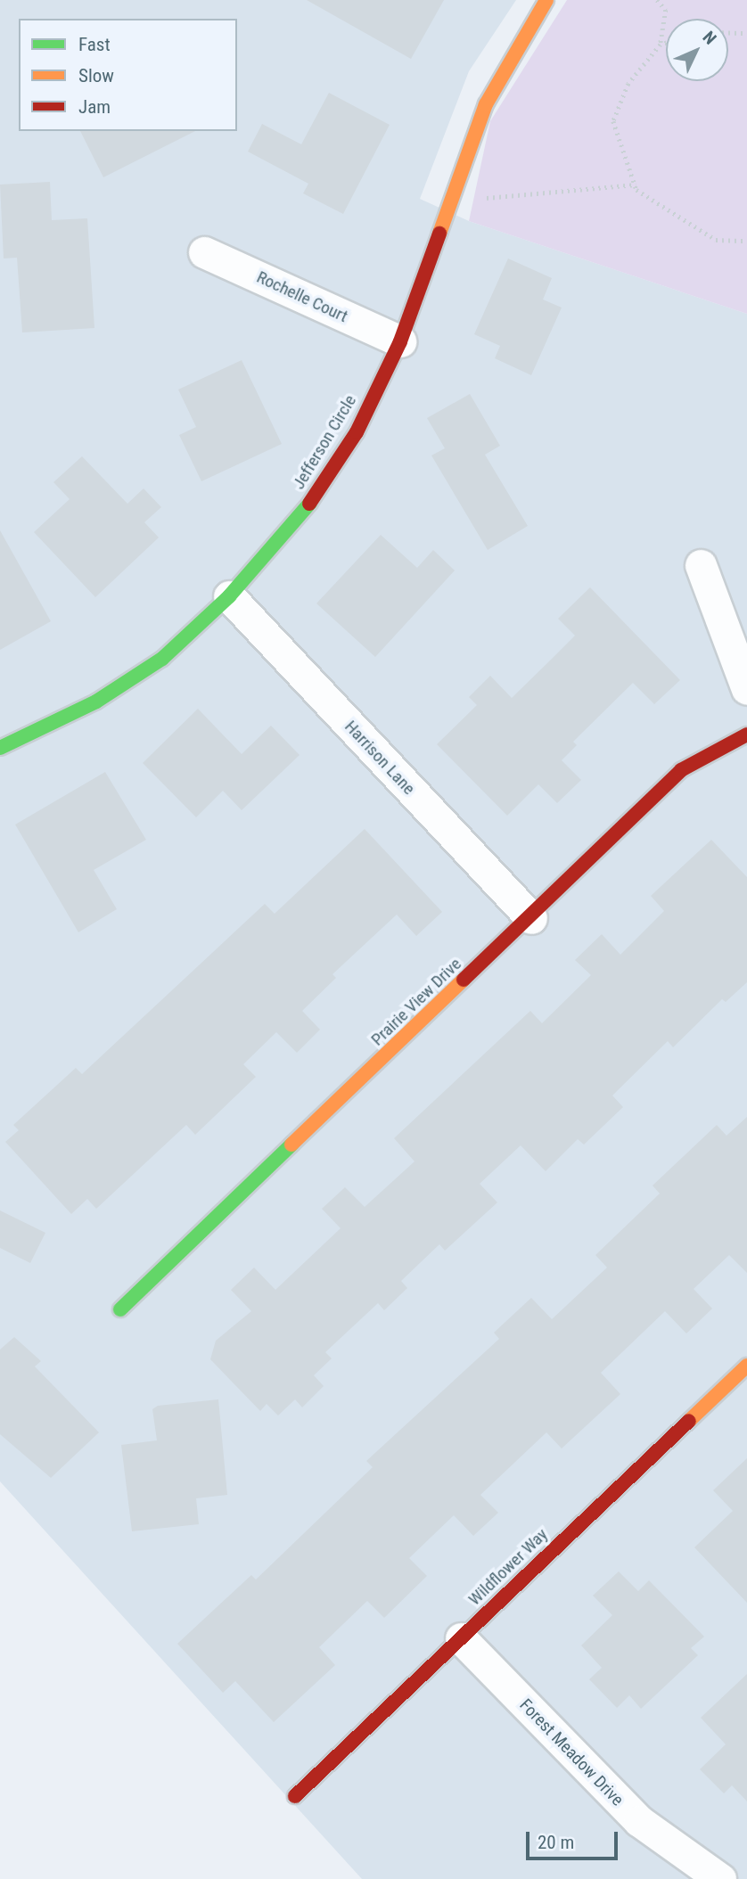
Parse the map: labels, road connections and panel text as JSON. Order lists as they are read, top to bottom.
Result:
{
  "streets": {
    "street": [
      "Rochelle Court",
      "Jefferson Circle",
      "Harrison Lane",
      "Prairie View Drive",
      "Wildflower Way",
      "Forest Meadow Drive"
    ]
  },
  "crossings": [
    ["Rochelle Court", "Jefferson Circle"],
    ["Jefferson Circle", "Harrison Lane"],
    ["Harrison Lane", "Prairie View Drive"],
    ["Wildflower Way", "Forest Meadow Drive"]
  ],
  "legend": ["Fast", "Slow", "Jam"],
  "scale_bar": "20 m",
  "north": "top right"
}
